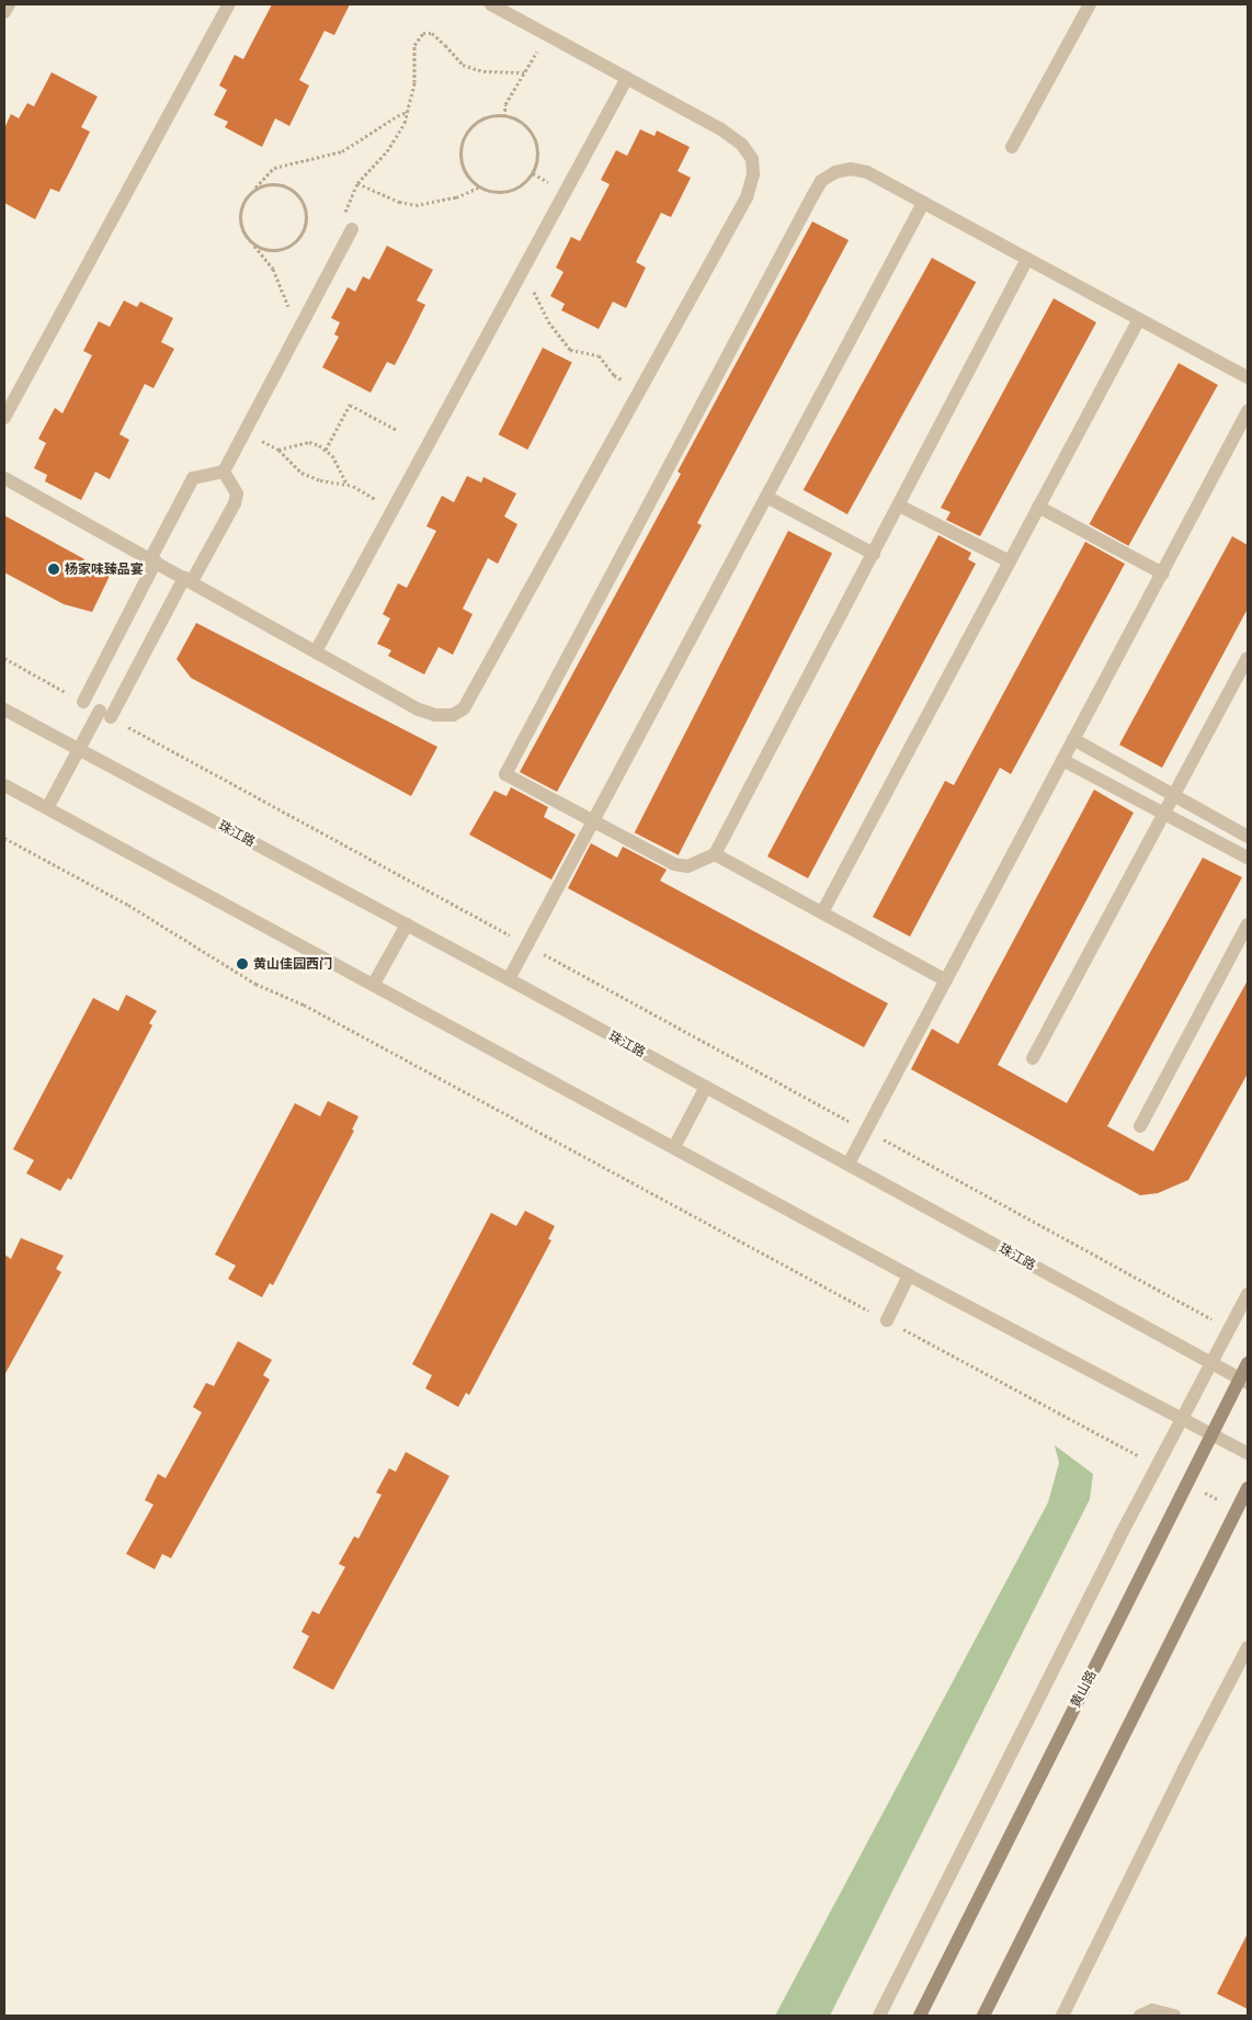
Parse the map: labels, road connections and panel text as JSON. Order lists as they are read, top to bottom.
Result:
{
  "streets": {
    "main road": ["黄山路"],
    "street": ["珠江路"]
  },
  "crossings": [
    ["珠江路", "黄山路"]
  ],
  "places": ["杨家味臻品宴", "黄山佳园西门"]
}
